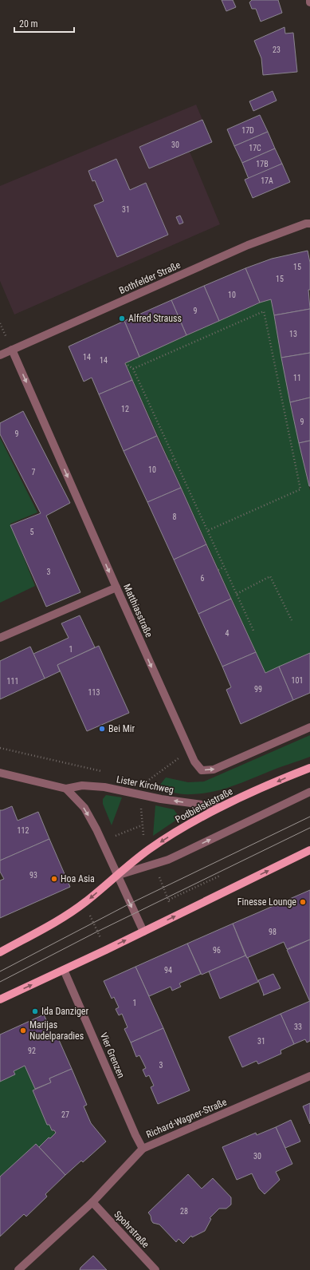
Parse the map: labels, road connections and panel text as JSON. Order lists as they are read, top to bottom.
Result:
{
  "streets": {
    "main road": ["Podbielskistraße"],
    "street": [
      "Bothfelder Straße",
      "Matthiasstraße",
      "Lister Kirchweg",
      "Vier Grenzen",
      "Richard-Wagner-Straße",
      "Spohrstraße"
    ]
  },
  "crossings": [
    ["Bothfelder Straße", "Matthiasstraße"],
    ["Lister Kirchweg", "Podbielskistraße"],
    ["Vier Grenzen", "Richard-Wagner-Straße"],
    ["Richard-Wagner-Straße", "Spohrstraße"]
  ],
  "one_way": ["Matthiasstraße", "Lister Kirchweg"],
  "places": [
    "Alfred Strauss",
    "Bei Mir",
    "Hoa Asia",
    "Finesse Lounge",
    "Ida Danziger",
    "Marijas Nudelparadies"
  ],
  "house_numbers": [
    "23",
    "17D",
    "30",
    "17C",
    "17B",
    "17A",
    "31",
    "15",
    "15",
    "10",
    "9",
    "13",
    "14",
    "14",
    "11",
    "12",
    "9",
    "9",
    "10",
    "7",
    "8",
    "5",
    "3",
    "6",
    "4",
    "1",
    "101",
    "111",
    "99",
    "113",
    "112",
    "93",
    "98",
    "96",
    "94",
    "1",
    "33",
    "31",
    "92",
    "3",
    "27",
    "30",
    "28"
  ],
  "scale_bar": "20 m"
}
